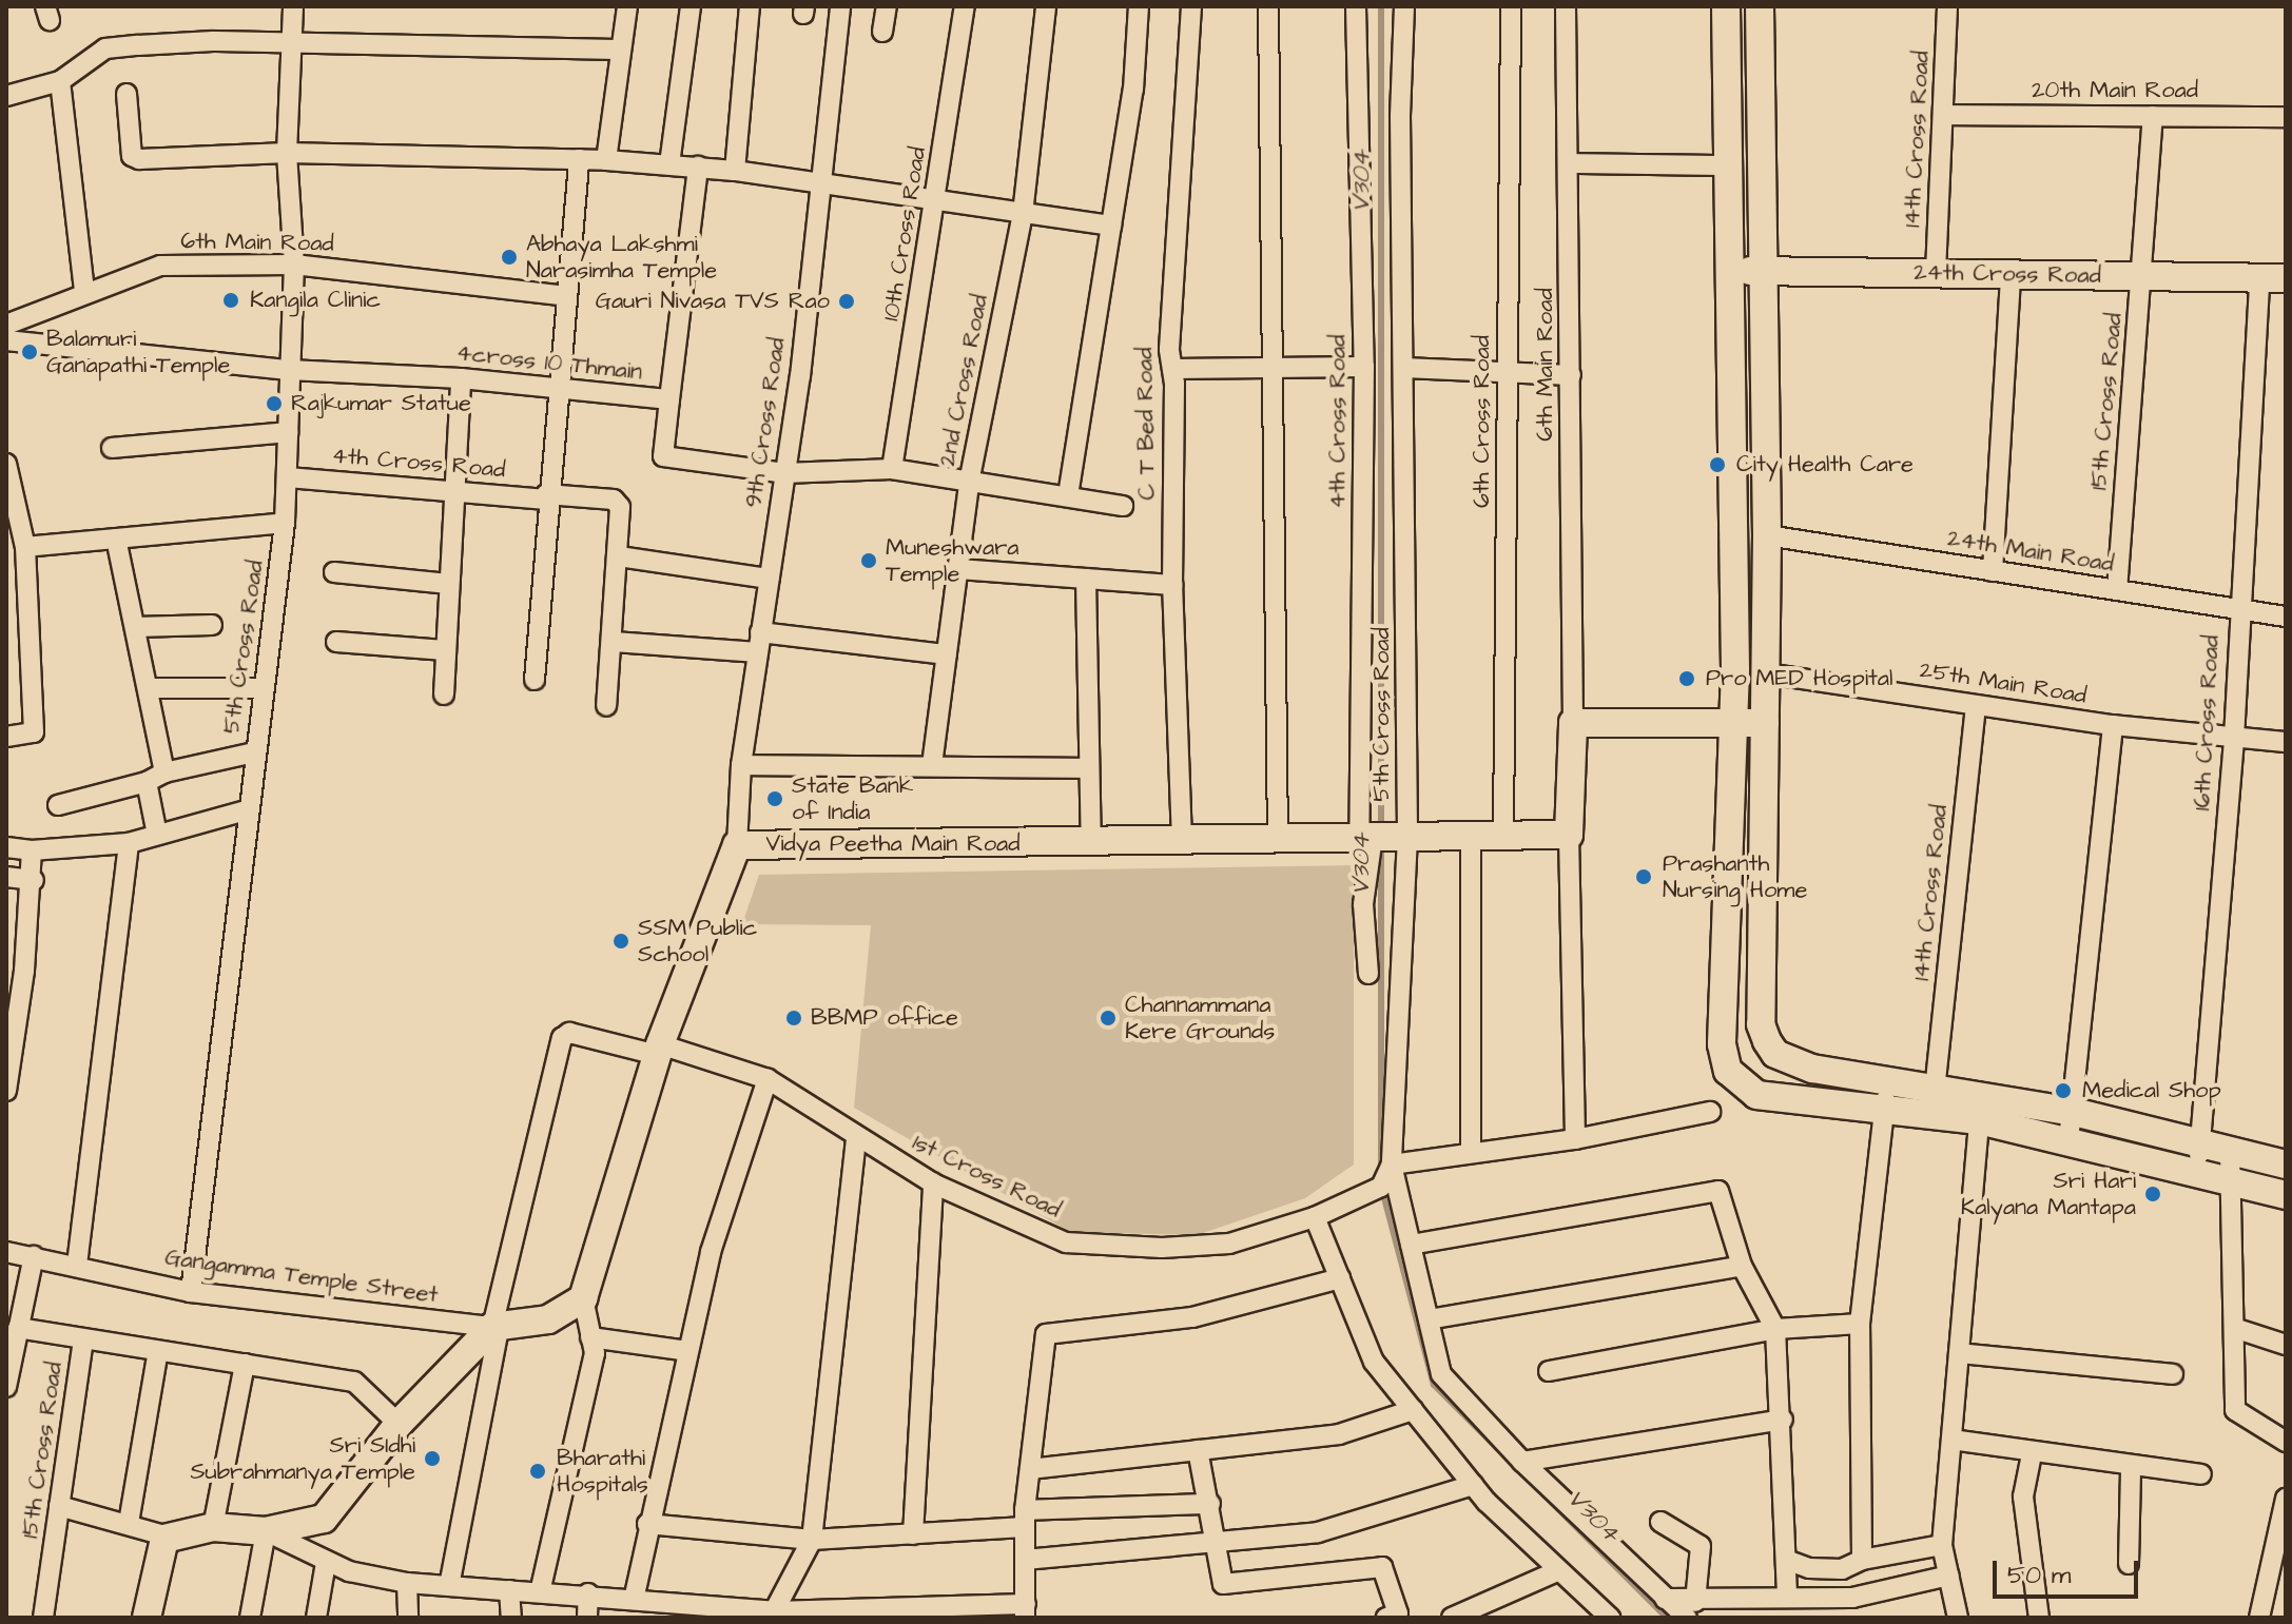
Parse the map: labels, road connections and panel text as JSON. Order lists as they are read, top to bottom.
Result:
{
  "streets": {
    "main road": ["24th Cross Road", "Vidya Peetha Main Road"],
    "street": [
      "20th Main Road",
      "14th Cross Road",
      "10th Cross Road",
      "6th Main Road",
      "4cross 10 Thmain",
      "2nd Cross Road",
      "15th Cross Road",
      "4th Cross Road",
      "6th Cross Road",
      "9th Cross Road",
      "C T Bed Road",
      "24th Main Road",
      "5th Cross Road",
      "25th Main Road",
      "16th Cross Road",
      "1st Cross Road",
      "Gangamma Temple Street"
    ]
  },
  "crossings": [
    ["20th Main Road", "14th Cross Road"],
    ["20th Main Road", "15th Cross Road"],
    ["14th Cross Road", "24th Cross Road"],
    ["14th Cross Road", "25th Main Road"],
    ["10th Cross Road", "4cross 10 Thmain"],
    ["6th Main Road", "5th Cross Road"],
    ["24th Cross Road", "15th Cross Road"],
    ["24th Cross Road", "16th Cross Road"],
    ["4cross 10 Thmain", "2nd Cross Road"],
    ["4cross 10 Thmain", "9th Cross Road"],
    ["4cross 10 Thmain", "5th Cross Road"],
    ["15th Cross Road", "24th Main Road"],
    ["4th Cross Road", "5th Cross Road"],
    ["4th Cross Road", "Vidya Peetha Main Road"],
    ["6th Cross Road", "Vidya Peetha Main Road"],
    ["9th Cross Road", "Vidya Peetha Main Road"],
    ["C T Bed Road", "Vidya Peetha Main Road"],
    ["24th Main Road", "16th Cross Road"],
    ["5th Cross Road", "Vidya Peetha Main Road"],
    ["5th Cross Road", "1st Cross Road"],
    ["5th Cross Road", "Gangamma Temple Street"],
    ["25th Main Road", "16th Cross Road"],
    ["Vidya Peetha Main Road", "1st Cross Road"],
    ["1st Cross Road", "Gangamma Temple Street"]
  ],
  "water": ["V304"],
  "places": [
    "Abhaya Lakshmi Narasimha Temple",
    "Kangila Clinic",
    "Gauri Nivasa TVS Rao",
    "Balamuri Ganapathi Temple",
    "Rajkumar Statue",
    "City Health Care",
    "Muneshwara Temple",
    "Pro MED Hospital",
    "State Bank of India",
    "Prashanth Nursing Home",
    "SSM Public School",
    "BBMP office",
    "Channammana Kere Grounds",
    "Medical Shop",
    "Sri Hari Kalyana Mantapa",
    "Sri SIdhi Subrahmanya Temple",
    "Bharathi Hospitals"
  ],
  "scale_bar": "50 m"
}
